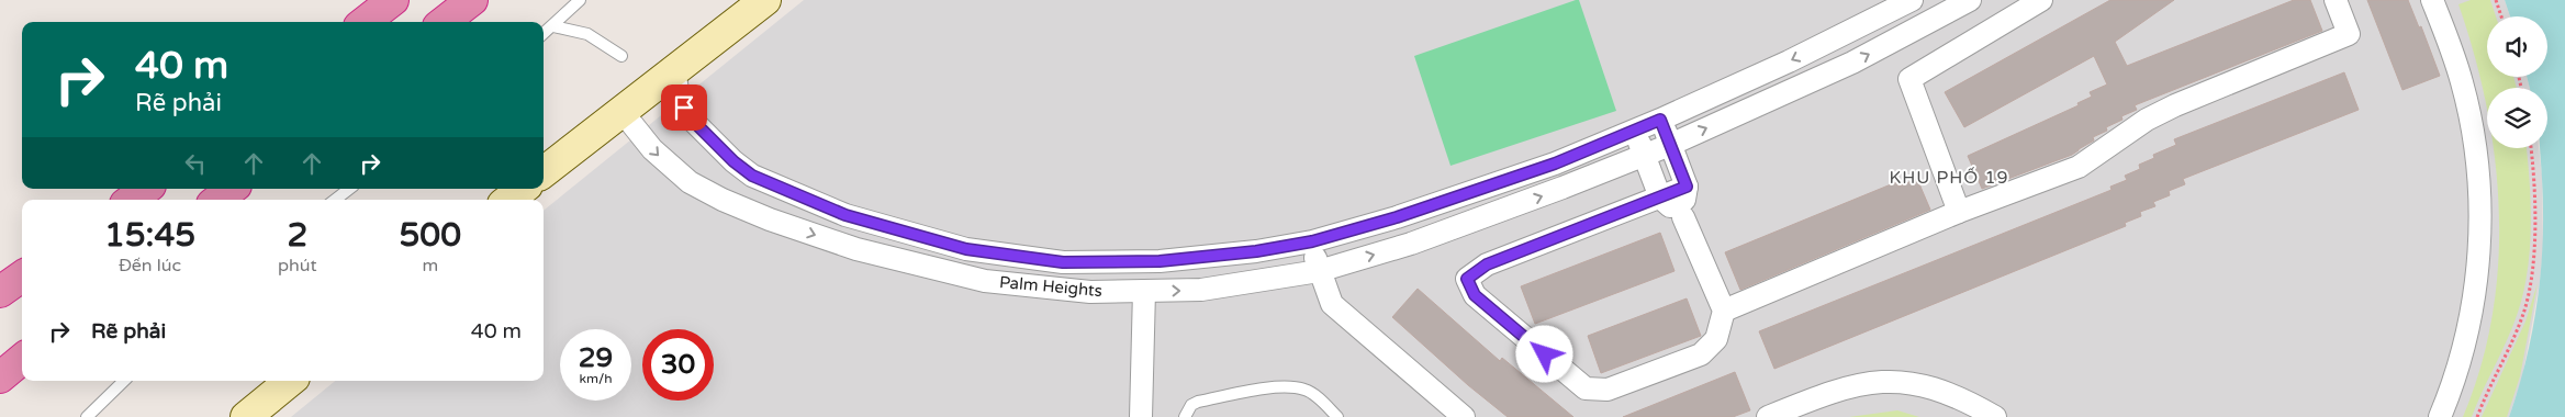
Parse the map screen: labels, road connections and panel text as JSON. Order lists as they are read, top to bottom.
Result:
{
  "streets": {
    "street": ["Palm Heights"]
  },
  "districts": ["KHU PHỐ 19"],
  "page": {
    "turn": ["40 m", "Rẽ phải"],
    "eta": [
      "15:45",
      "Đến lúc",
      "2",
      "phút",
      "500",
      "m"
    ],
    "list": [
      {
        "name": "Rẽ phải",
        "value": "40 m"
      }
    ],
    "speed": "29 km/h",
    "limit": "30"
  }
}
